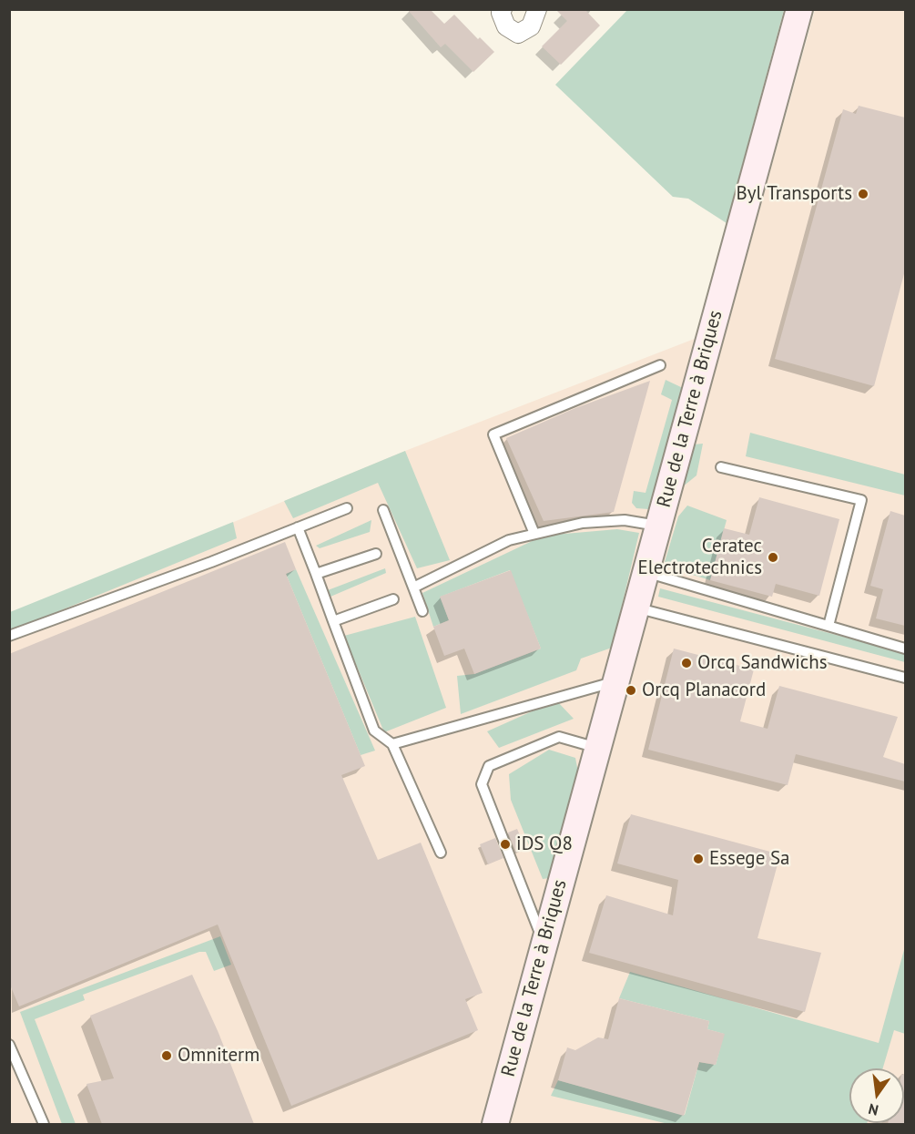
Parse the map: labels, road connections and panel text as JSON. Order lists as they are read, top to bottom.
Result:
{
  "streets": {
    "main road": ["Rue de la Terre à Briques"]
  },
  "places": [
    "Byl Transports",
    "Ceratec Electrotechnics",
    "Orcq Sandwichs",
    "Orcq Planacord",
    "iDS Q8",
    "Essege Sa",
    "Omniterm"
  ],
  "north": "bottom"
}
